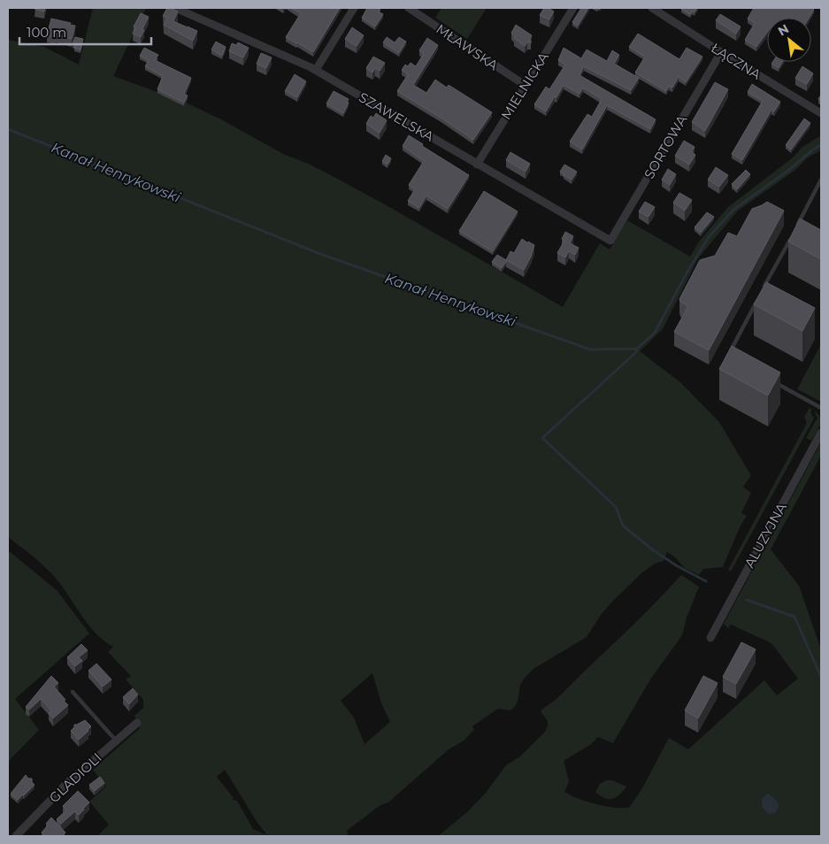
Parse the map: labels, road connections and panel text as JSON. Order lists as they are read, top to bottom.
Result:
{
  "streets": {
    "street": [
      "MŁAWSKA",
      "ŁĄCZNA",
      "MIELNICKA",
      "SZAWELSKA",
      "SORTOWA",
      "ALUZYJNA",
      "GLADIOLI"
    ]
  },
  "crossings": [
    ["MŁAWSKA", "MIELNICKA"],
    ["ŁĄCZNA", "SORTOWA"],
    ["MIELNICKA", "SZAWELSKA"],
    ["SZAWELSKA", "SORTOWA"]
  ],
  "water": ["Kanał Henrykowski"],
  "scale_bar": "100 m",
  "north": "top left"
}
